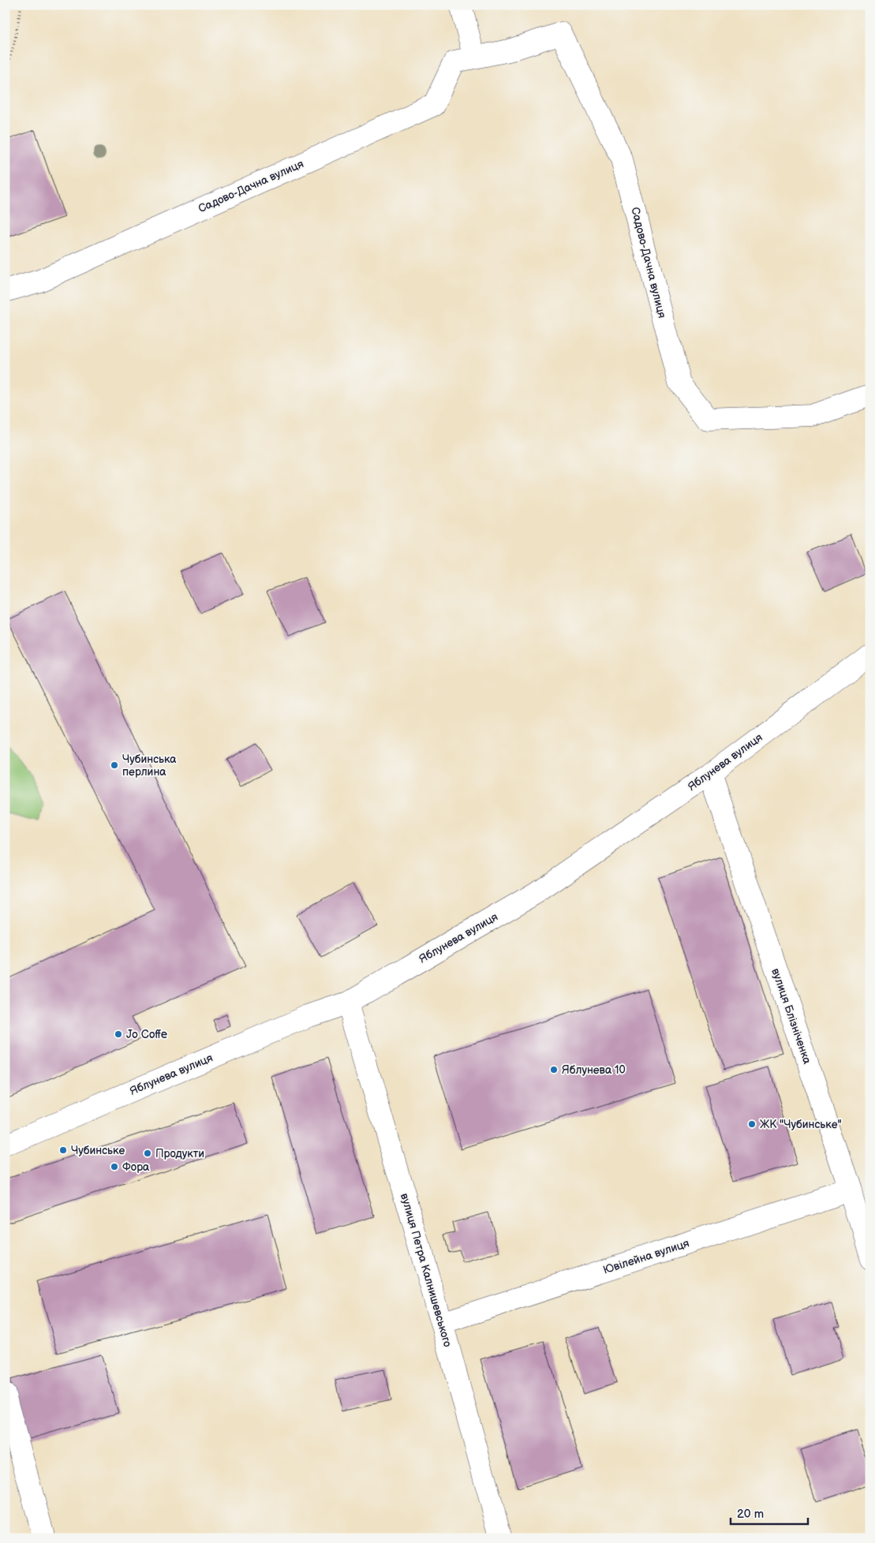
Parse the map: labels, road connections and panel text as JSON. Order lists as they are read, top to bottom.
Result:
{
  "streets": {
    "street": [
      "Садово-Дачна вулиця",
      "Яблунева вулиця",
      "вулиця Блізніченка",
      "Ювілейна вулиця",
      "вулиця Петра Калнишевського"
    ]
  },
  "crossings": [
    ["Яблунева вулиця", "вулиця Блізніченка"],
    ["Яблунева вулиця", "вулиця Петра Калнишевського"],
    ["вулиця Блізніченка", "Ювілейна вулиця"],
    ["Ювілейна вулиця", "вулиця Петра Калнишевського"]
  ],
  "places": [
    "Чубинська перлина",
    "Jo Coffe",
    "Яблунева 10",
    "ЖК \"Чубинське\"",
    "Чубинське",
    "Продукти",
    "Фора"
  ],
  "scale_bar": "20 m"
}
